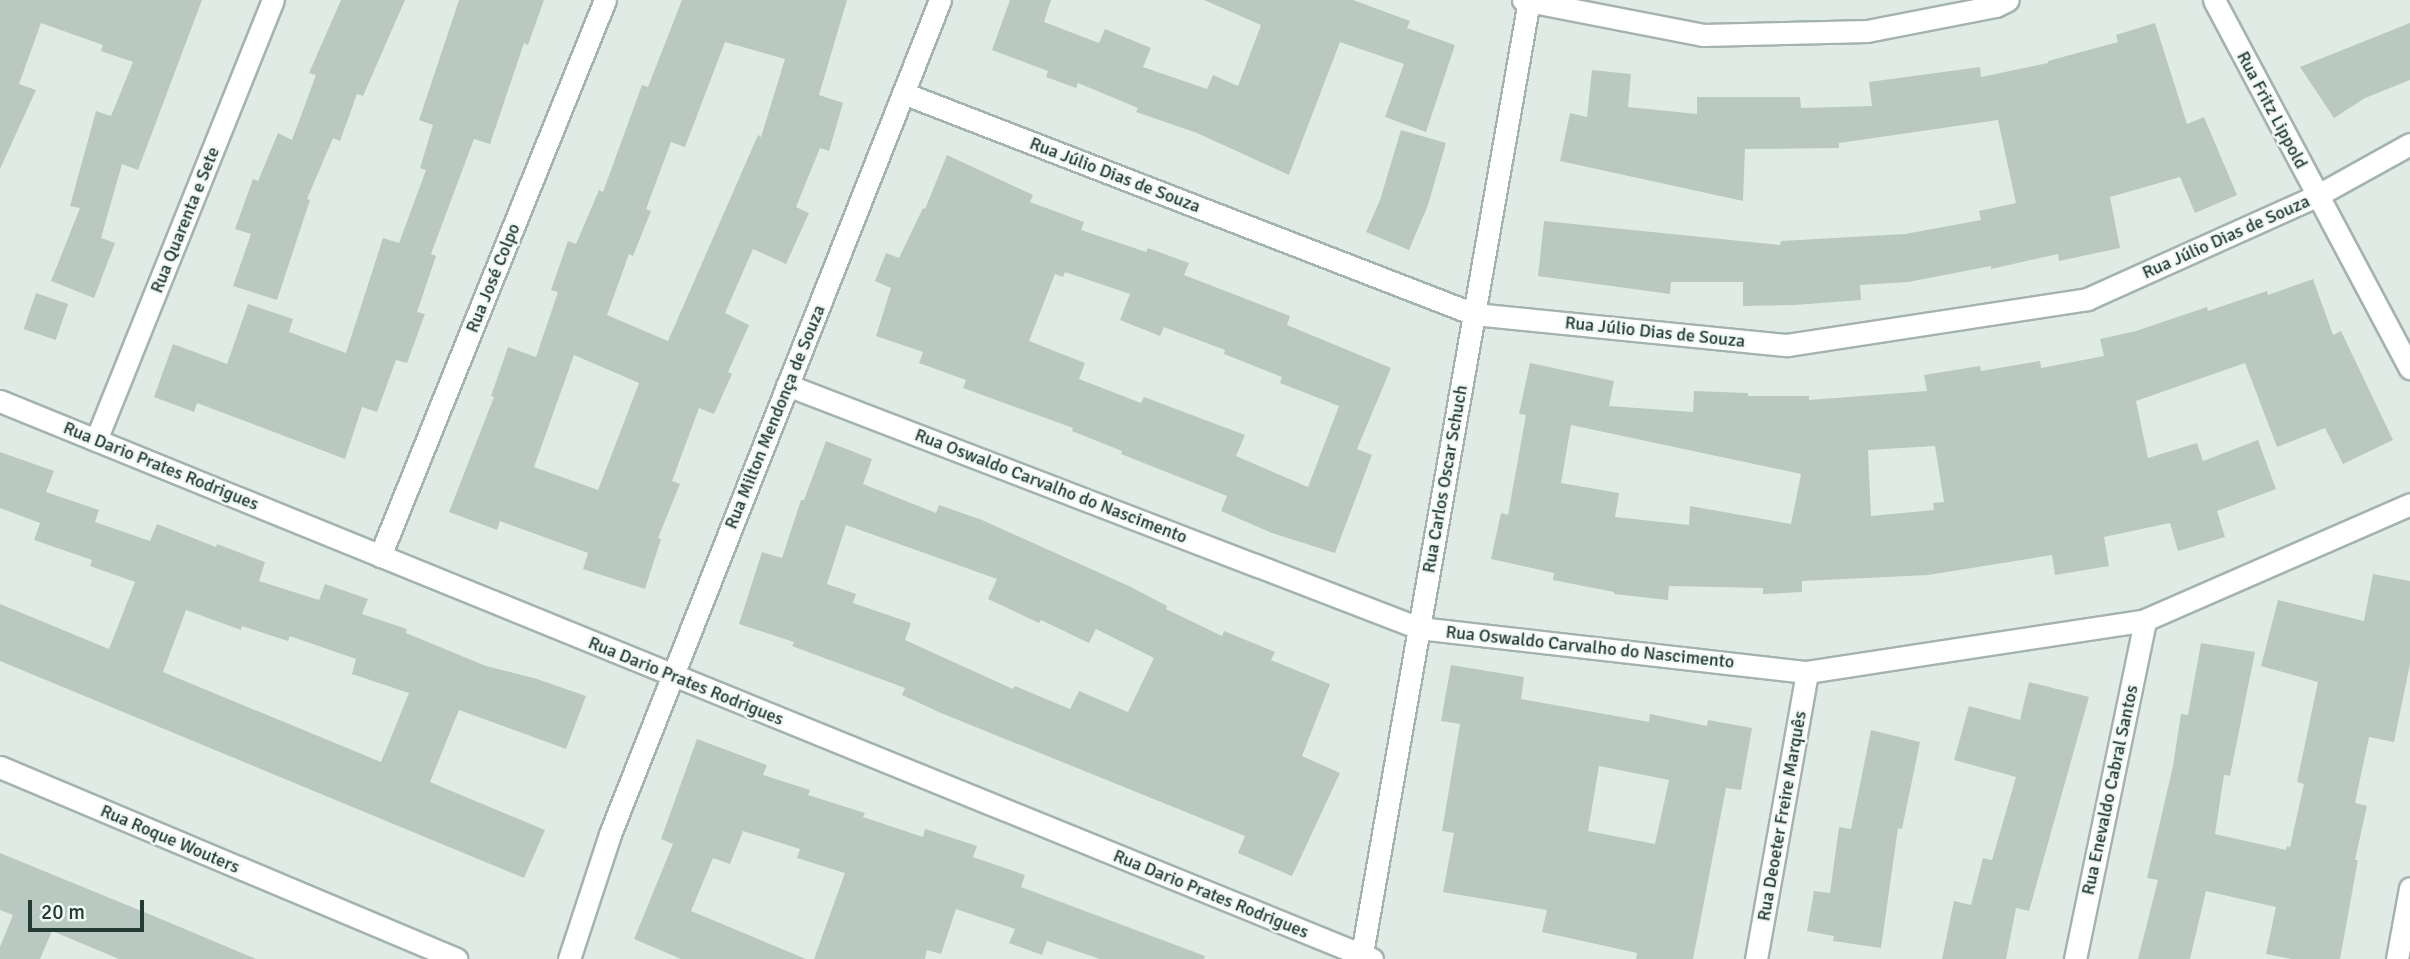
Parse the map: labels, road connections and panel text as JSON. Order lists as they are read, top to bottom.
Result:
{
  "streets": {
    "street": [
      "Rua Fritz Lippold",
      "Rua Júlio Dias de Souza",
      "Rua Quarenta e Sete",
      "Rua José Colpo",
      "Rua Milton Mendonça de Souza",
      "Rua Dario Prates Rodrigues",
      "Rua Carlos Oscar Schuch",
      "Rua Oswaldo Carvalho do Nascimento",
      "Rua Enevaldo Cabral Santos",
      "Rua Deoeter Freire Marquês",
      "Rua Roque Wouters"
    ]
  },
  "crossings": [
    ["Rua Fritz Lippold", "Rua Júlio Dias de Souza"],
    ["Rua Júlio Dias de Souza", "Rua Milton Mendonça de Souza"],
    ["Rua Júlio Dias de Souza", "Rua Carlos Oscar Schuch"],
    ["Rua Quarenta e Sete", "Rua Dario Prates Rodrigues"],
    ["Rua José Colpo", "Rua Dario Prates Rodrigues"],
    ["Rua Milton Mendonça de Souza", "Rua Dario Prates Rodrigues"],
    ["Rua Milton Mendonça de Souza", "Rua Oswaldo Carvalho do Nascimento"],
    ["Rua Dario Prates Rodrigues", "Rua Carlos Oscar Schuch"],
    ["Rua Carlos Oscar Schuch", "Rua Oswaldo Carvalho do Nascimento"],
    ["Rua Oswaldo Carvalho do Nascimento", "Rua Enevaldo Cabral Santos"],
    ["Rua Oswaldo Carvalho do Nascimento", "Rua Deoeter Freire Marquês"]
  ],
  "scale_bar": "20 m"
}
